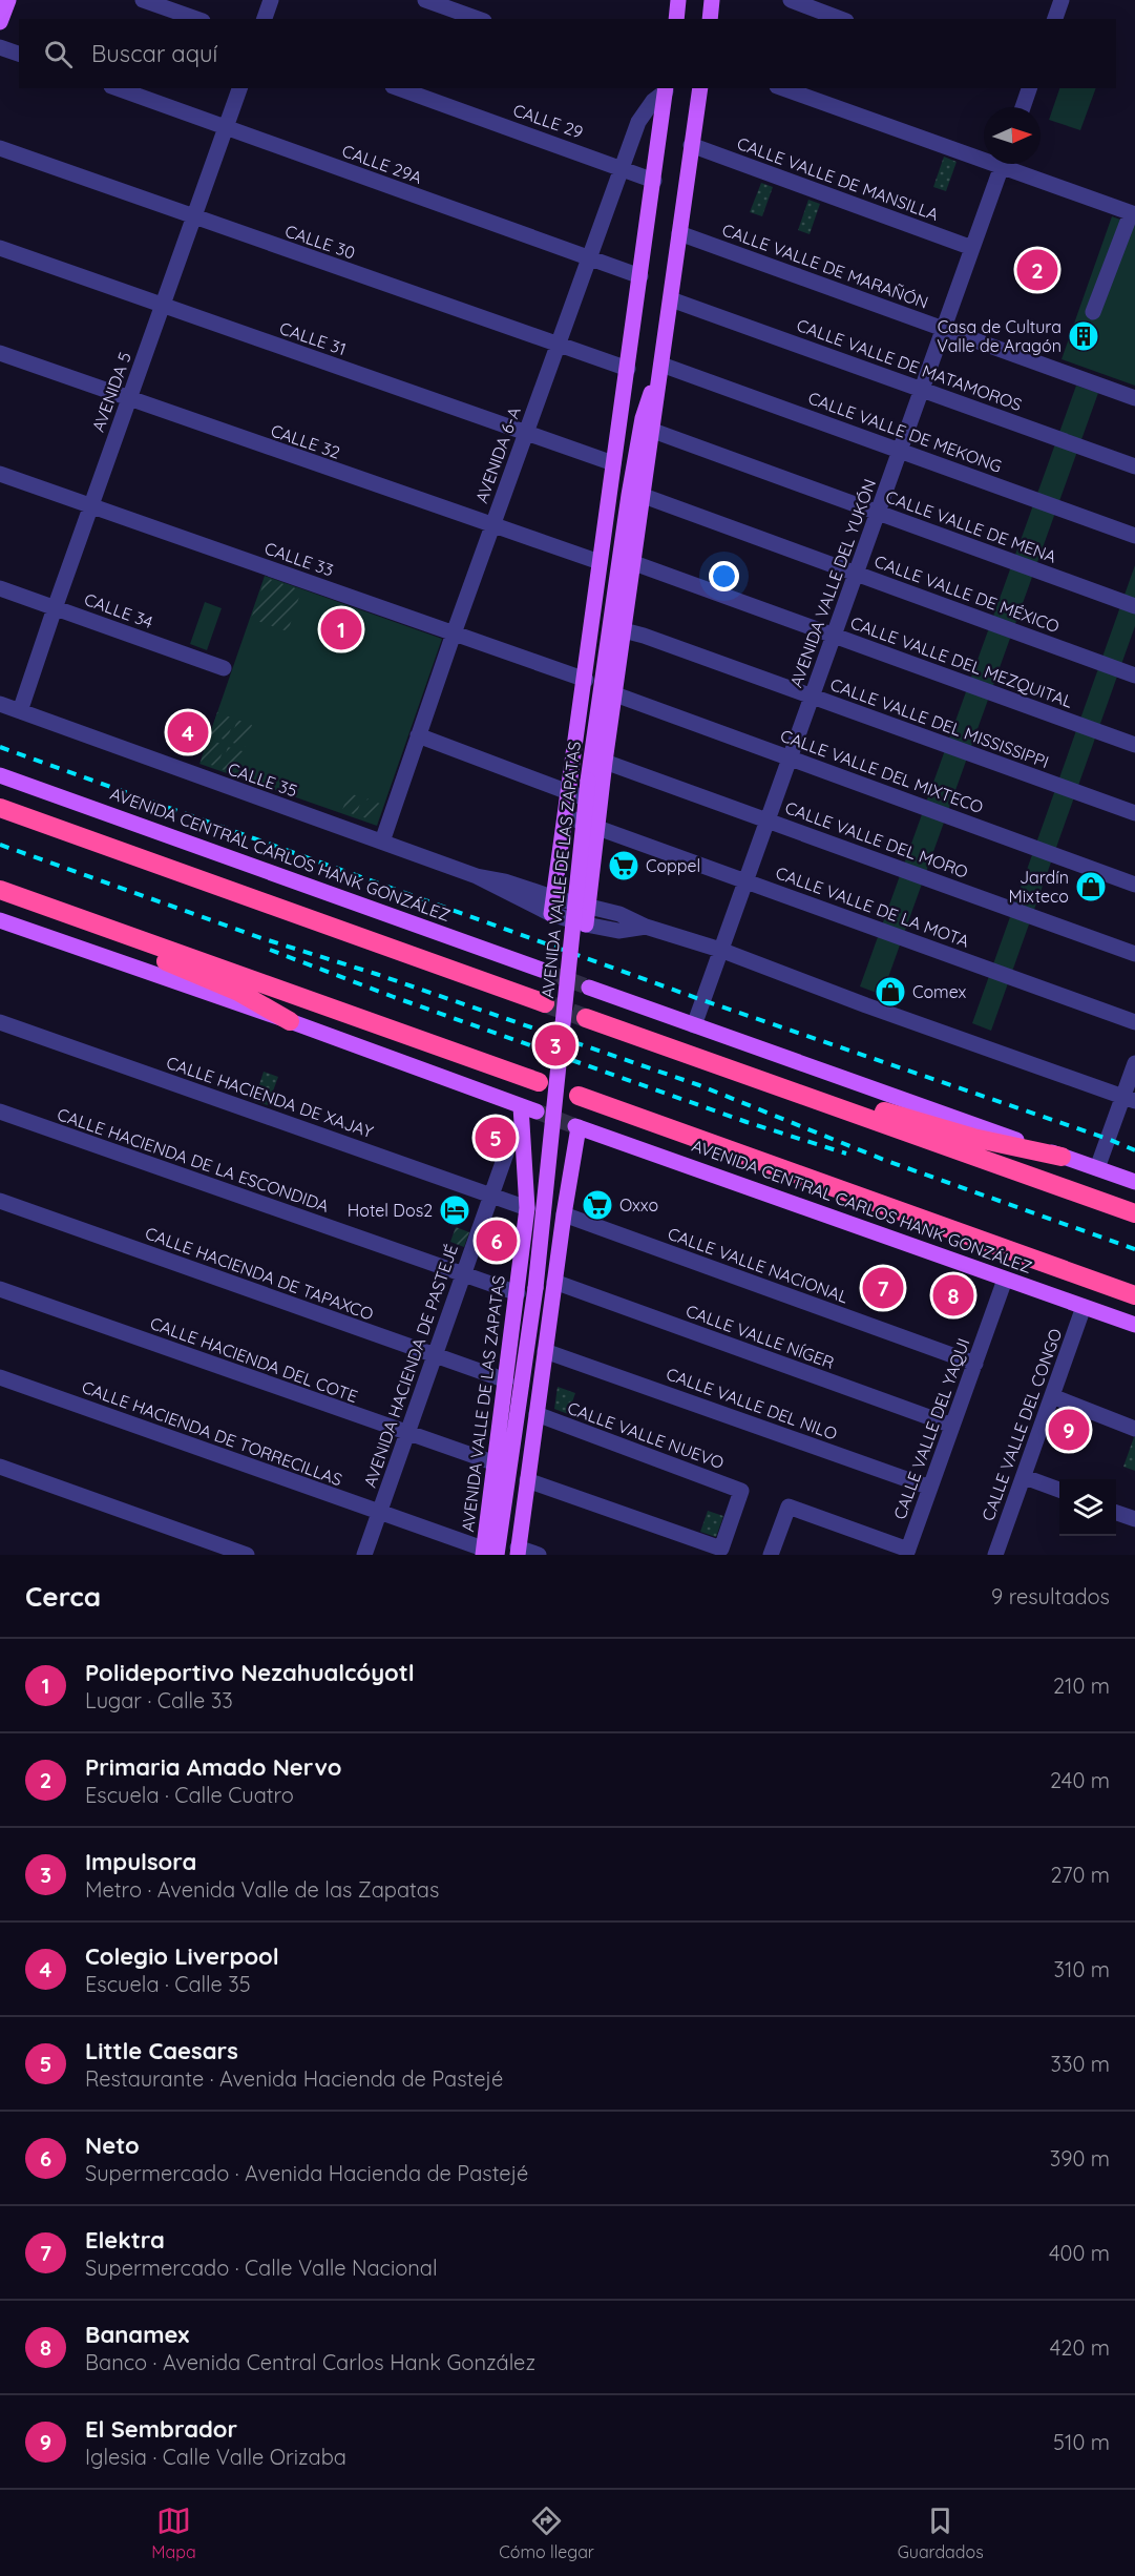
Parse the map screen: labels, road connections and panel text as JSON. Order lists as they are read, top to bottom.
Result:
{
  "streets": {
    "highway": ["AVENIDA CENTRAL CARLOS HANK GONZÁLEZ"],
    "main road": ["AVENIDA VALLE DE LAS ZAPATAS"],
    "street": [
      "CALLE 29",
      "CALLE 29A",
      "CALLE VALLE DE MANSILLA",
      "CALLE 30",
      "CALLE VALLE DE MARAÑÓN",
      "CALLE 31",
      "CALLE VALLE DE MATAMOROS",
      "AVENIDA 5",
      "CALLE VALLE DE MEKONG",
      "CALLE 32",
      "AVENIDA 6-A",
      "CALLE VALLE DE MENA",
      "CALLE 33",
      "AVENIDA VALLE DEL YUKÓN",
      "CALLE VALLE DE MÉXICO",
      "CALLE 34",
      "CALLE VALLE DEL MEZQUITAL",
      "CALLE VALLE DEL MISSISSIPPI",
      "CALLE VALLE DEL MIXTECO",
      "CALLE 35",
      "CALLE VALLE DEL MORO",
      "CALLE VALLE DE LA MOTA",
      "CALLE HACIENDA DE XAJAY",
      "CALLE HACIENDA DE LA ESCONDIDA",
      "CALLE VALLE NACIONAL",
      "CALLE HACIENDA DE TAPAXCO",
      "CALLE VALLE NÍGER",
      "CALLE HACIENDA DEL COTE",
      "AVENIDA HACIENDA DE PASTEJÉ",
      "CALLE VALLE DEL NILO",
      "CALLE VALLE DEL CONGO",
      "CALLE VALLE DEL YAQUI",
      "CALLE HACIENDA DE TORRECILLAS",
      "CALLE VALLE NUEVO"
    ]
  },
  "crossings": [
    ["CALLE 29", "AVENIDA 6-A"],
    ["CALLE 29", "AVENIDA VALLE DE LAS ZAPATAS"],
    ["CALLE 29A", "AVENIDA 5"],
    ["CALLE 29A", "AVENIDA 6-A"],
    ["CALLE 29A", "AVENIDA VALLE DE LAS ZAPATAS"],
    ["CALLE VALLE DE MANSILLA", "AVENIDA VALLE DEL YUKÓN"],
    ["CALLE VALLE DE MANSILLA", "AVENIDA VALLE DE LAS ZAPATAS"],
    ["CALLE 30", "AVENIDA 5"],
    ["CALLE 30", "AVENIDA 6-A"],
    ["CALLE 30", "AVENIDA VALLE DE LAS ZAPATAS"],
    ["CALLE VALLE DE MARAÑÓN", "AVENIDA VALLE DEL YUKÓN"],
    ["CALLE VALLE DE MARAÑÓN", "AVENIDA VALLE DE LAS ZAPATAS"],
    ["CALLE 31", "AVENIDA 5"],
    ["CALLE 31", "AVENIDA 6-A"],
    ["CALLE 31", "AVENIDA VALLE DE LAS ZAPATAS"],
    ["CALLE VALLE DE MATAMOROS", "AVENIDA VALLE DEL YUKÓN"],
    ["CALLE VALLE DE MATAMOROS", "AVENIDA VALLE DE LAS ZAPATAS"],
    ["AVENIDA 5", "CALLE 32"],
    ["AVENIDA 5", "CALLE 33"],
    ["AVENIDA 5", "CALLE 34"],
    ["AVENIDA 5", "CALLE 35"],
    ["CALLE VALLE DE MEKONG", "AVENIDA VALLE DEL YUKÓN"],
    ["CALLE VALLE DE MEKONG", "AVENIDA VALLE DE LAS ZAPATAS"],
    ["CALLE 32", "AVENIDA 6-A"],
    ["CALLE 32", "AVENIDA VALLE DE LAS ZAPATAS"],
    ["AVENIDA 6-A", "CALLE 33"],
    ["AVENIDA 6-A", "CALLE 35"],
    ["AVENIDA 6-A", "AVENIDA VALLE DE LAS ZAPATAS"],
    ["CALLE VALLE DE MENA", "AVENIDA VALLE DEL YUKÓN"],
    ["CALLE VALLE DE MENA", "AVENIDA VALLE DE LAS ZAPATAS"],
    ["CALLE 33", "AVENIDA VALLE DE LAS ZAPATAS"],
    ["AVENIDA VALLE DEL YUKÓN", "CALLE VALLE DE MÉXICO"],
    ["AVENIDA VALLE DEL YUKÓN", "CALLE VALLE DEL MEZQUITAL"],
    ["AVENIDA VALLE DEL YUKÓN", "CALLE VALLE DEL MISSISSIPPI"],
    ["AVENIDA VALLE DEL YUKÓN", "CALLE VALLE DEL MIXTECO"],
    ["AVENIDA VALLE DEL YUKÓN", "CALLE VALLE DEL MORO"],
    ["AVENIDA VALLE DEL YUKÓN", "CALLE VALLE DE LA MOTA"],
    ["CALLE VALLE DE MÉXICO", "AVENIDA VALLE DE LAS ZAPATAS"],
    ["CALLE VALLE DEL MEZQUITAL", "AVENIDA VALLE DE LAS ZAPATAS"],
    ["CALLE VALLE DEL MISSISSIPPI", "AVENIDA VALLE DE LAS ZAPATAS"],
    ["CALLE VALLE DEL MIXTECO", "AVENIDA VALLE DE LAS ZAPATAS"],
    ["CALLE 35", "AVENIDA VALLE DE LAS ZAPATAS"],
    ["CALLE VALLE DEL MORO", "AVENIDA VALLE DE LAS ZAPATAS"],
    ["AVENIDA CENTRAL CARLOS HANK GONZÁLEZ", "CALLE VALLE NACIONAL"],
    ["AVENIDA CENTRAL CARLOS HANK GONZÁLEZ", "CALLE VALLE DEL CONGO"],
    ["AVENIDA CENTRAL CARLOS HANK GONZÁLEZ", "CALLE VALLE DEL YAQUI"],
    ["AVENIDA VALLE DE LAS ZAPATAS", "CALLE VALLE DE LA MOTA"],
    ["AVENIDA VALLE DE LAS ZAPATAS", "CALLE HACIENDA DE XAJAY"],
    ["AVENIDA VALLE DE LAS ZAPATAS", "CALLE HACIENDA DE LA ESCONDIDA"],
    ["AVENIDA VALLE DE LAS ZAPATAS", "CALLE HACIENDA DE TAPAXCO"],
    ["AVENIDA VALLE DE LAS ZAPATAS", "CALLE HACIENDA DEL COTE"],
    ["AVENIDA VALLE DE LAS ZAPATAS", "CALLE HACIENDA DE TORRECILLAS"],
    ["CALLE HACIENDA DE XAJAY", "AVENIDA HACIENDA DE PASTEJÉ"],
    ["CALLE HACIENDA DE LA ESCONDIDA", "AVENIDA HACIENDA DE PASTEJÉ"],
    ["CALLE VALLE NACIONAL", "CALLE VALLE DEL YAQUI"],
    ["CALLE HACIENDA DE TAPAXCO", "AVENIDA HACIENDA DE PASTEJÉ"],
    ["CALLE VALLE NÍGER", "CALLE VALLE DEL YAQUI"],
    ["CALLE HACIENDA DEL COTE", "AVENIDA HACIENDA DE PASTEJÉ"],
    ["AVENIDA HACIENDA DE PASTEJÉ", "CALLE HACIENDA DE TORRECILLAS"],
    ["CALLE VALLE DEL NILO", "CALLE VALLE DEL YAQUI"]
  ],
  "places": {
    "building": ["Casa de Cultura Valle de Aragón"],
    "supermarket": ["Coppel", "Oxxo"],
    "shop": ["Jardín Mixteco", "Comex"],
    "hotel": ["Hotel Dos2"]
  },
  "north": "right",
  "page": {
    "search": "Buscar aquí",
    "pins": [
      "2",
      "1",
      "4",
      "3",
      "5",
      "6",
      "7",
      "8",
      "9"
    ],
    "heading": ["Cerca", "9 resultados"],
    "list": [
      {
        "mark": "1",
        "name": "Polideportivo Nezahualcóyotl",
        "note": "Lugar · Calle 33",
        "value": "210 m"
      },
      {
        "mark": "2",
        "name": "Primaria Amado Nervo",
        "note": "Escuela · Calle Cuatro",
        "value": "240 m"
      },
      {
        "mark": "3",
        "name": "Impulsora",
        "note": "Metro · Avenida Valle de las Zapatas",
        "value": "270 m"
      },
      {
        "mark": "4",
        "name": "Colegio Liverpool",
        "note": "Escuela · Calle 35",
        "value": "310 m"
      },
      {
        "mark": "5",
        "name": "Little Caesars",
        "note": "Restaurante · Avenida Hacienda de Pastejé",
        "value": "330 m"
      },
      {
        "mark": "6",
        "name": "Neto",
        "note": "Supermercado · Avenida Hacienda de Pastejé",
        "value": "390 m"
      },
      {
        "mark": "7",
        "name": "Elektra",
        "note": "Supermercado · Calle Valle Nacional",
        "value": "400 m"
      },
      {
        "mark": "8",
        "name": "Banamex",
        "note": "Banco · Avenida Central Carlos Hank González",
        "value": "420 m"
      },
      {
        "mark": "9",
        "name": "El Sembrador",
        "note": "Iglesia · Calle Valle Orizaba",
        "value": "510 m"
      }
    ],
    "nav": ["Mapa", "Cómo llegar", "Guardados"]
  }
}
